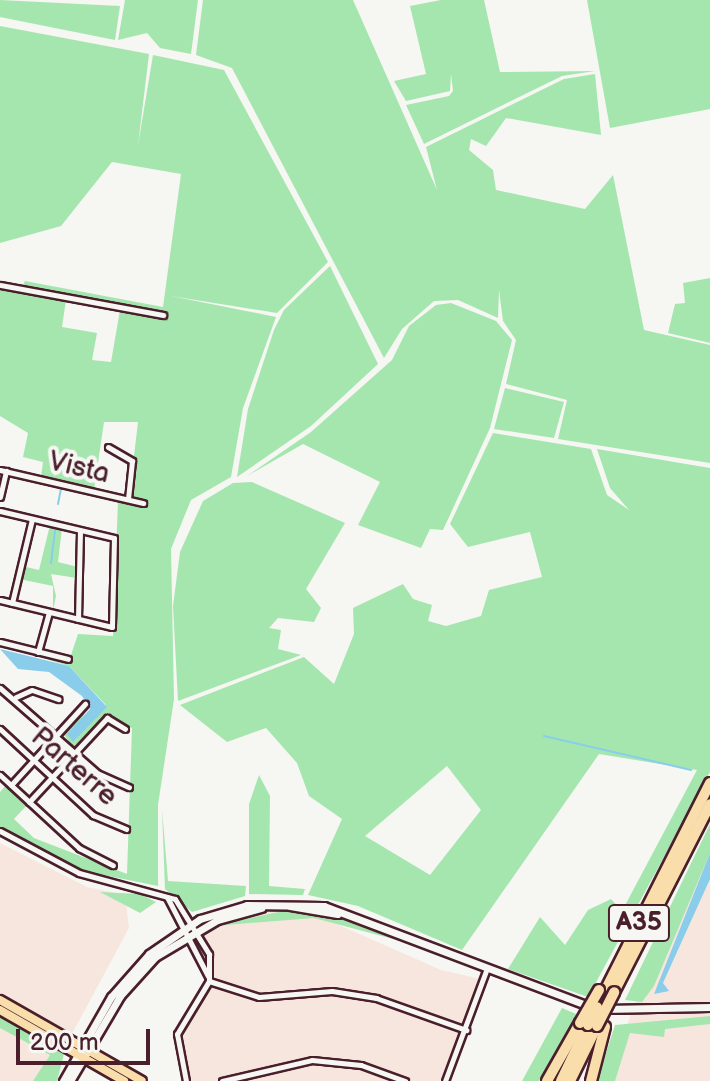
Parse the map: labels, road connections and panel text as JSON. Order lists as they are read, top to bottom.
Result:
{
  "streets": {
    "highway": ["A35"],
    "street": ["Vista", "Parterre"]
  },
  "scale_bar": "200 m"
}
